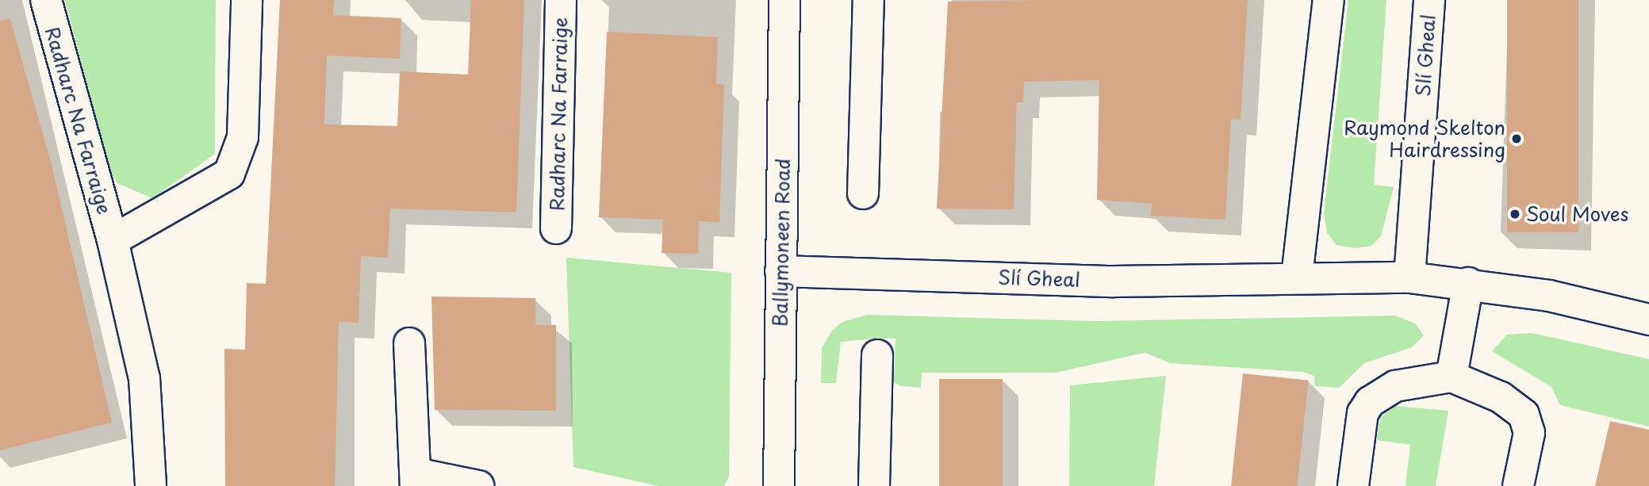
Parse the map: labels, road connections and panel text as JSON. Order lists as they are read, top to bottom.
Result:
{
  "streets": {
    "street": ["Slí Gheal", "Radharc Na Farraige", "Ballymoneen Road"]
  },
  "crossings": [
    ["Slí Gheal", "Ballymoneen Road"]
  ],
  "places": ["Raymond Skelton Hairdressing", "Soul Moves"]
}
